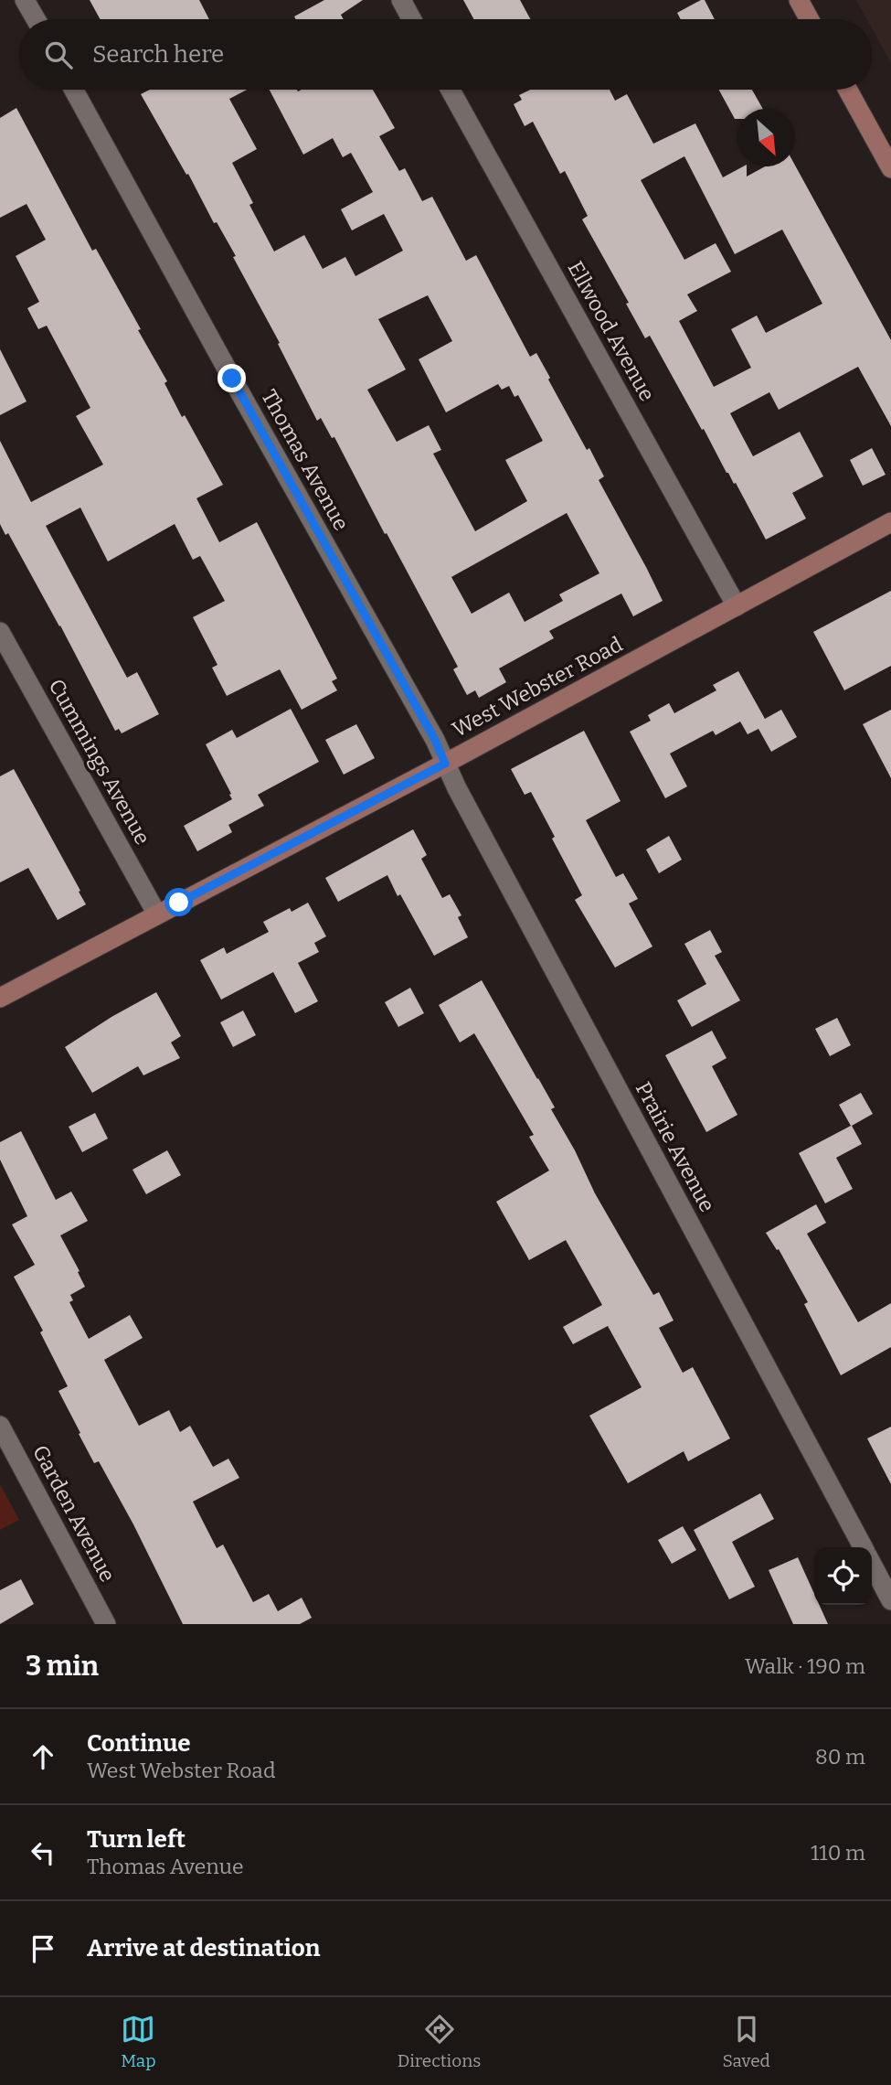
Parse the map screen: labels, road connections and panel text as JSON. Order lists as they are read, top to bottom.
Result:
{
  "streets": {
    "street": [
      "Ellwood Avenue",
      "Thomas Avenue",
      "West Webster Road",
      "Cummings Avenue",
      "Prairie Avenue",
      "Garden Avenue"
    ]
  },
  "crossings": [
    ["Ellwood Avenue", "West Webster Road"],
    ["Thomas Avenue", "West Webster Road"],
    ["Thomas Avenue", "Prairie Avenue"],
    ["West Webster Road", "Cummings Avenue"],
    ["West Webster Road", "Prairie Avenue"]
  ],
  "north": "bottom right",
  "page": {
    "search": "Search here",
    "heading": ["3 min", "Walk · 190 m"],
    "list": [
      ["Continue", "West Webster Road", "80 m"],
      ["Turn left", "Thomas Avenue", "110 m"],
      "Arrive at destination"
    ],
    "nav": ["Map", "Directions", "Saved"]
  }
}
